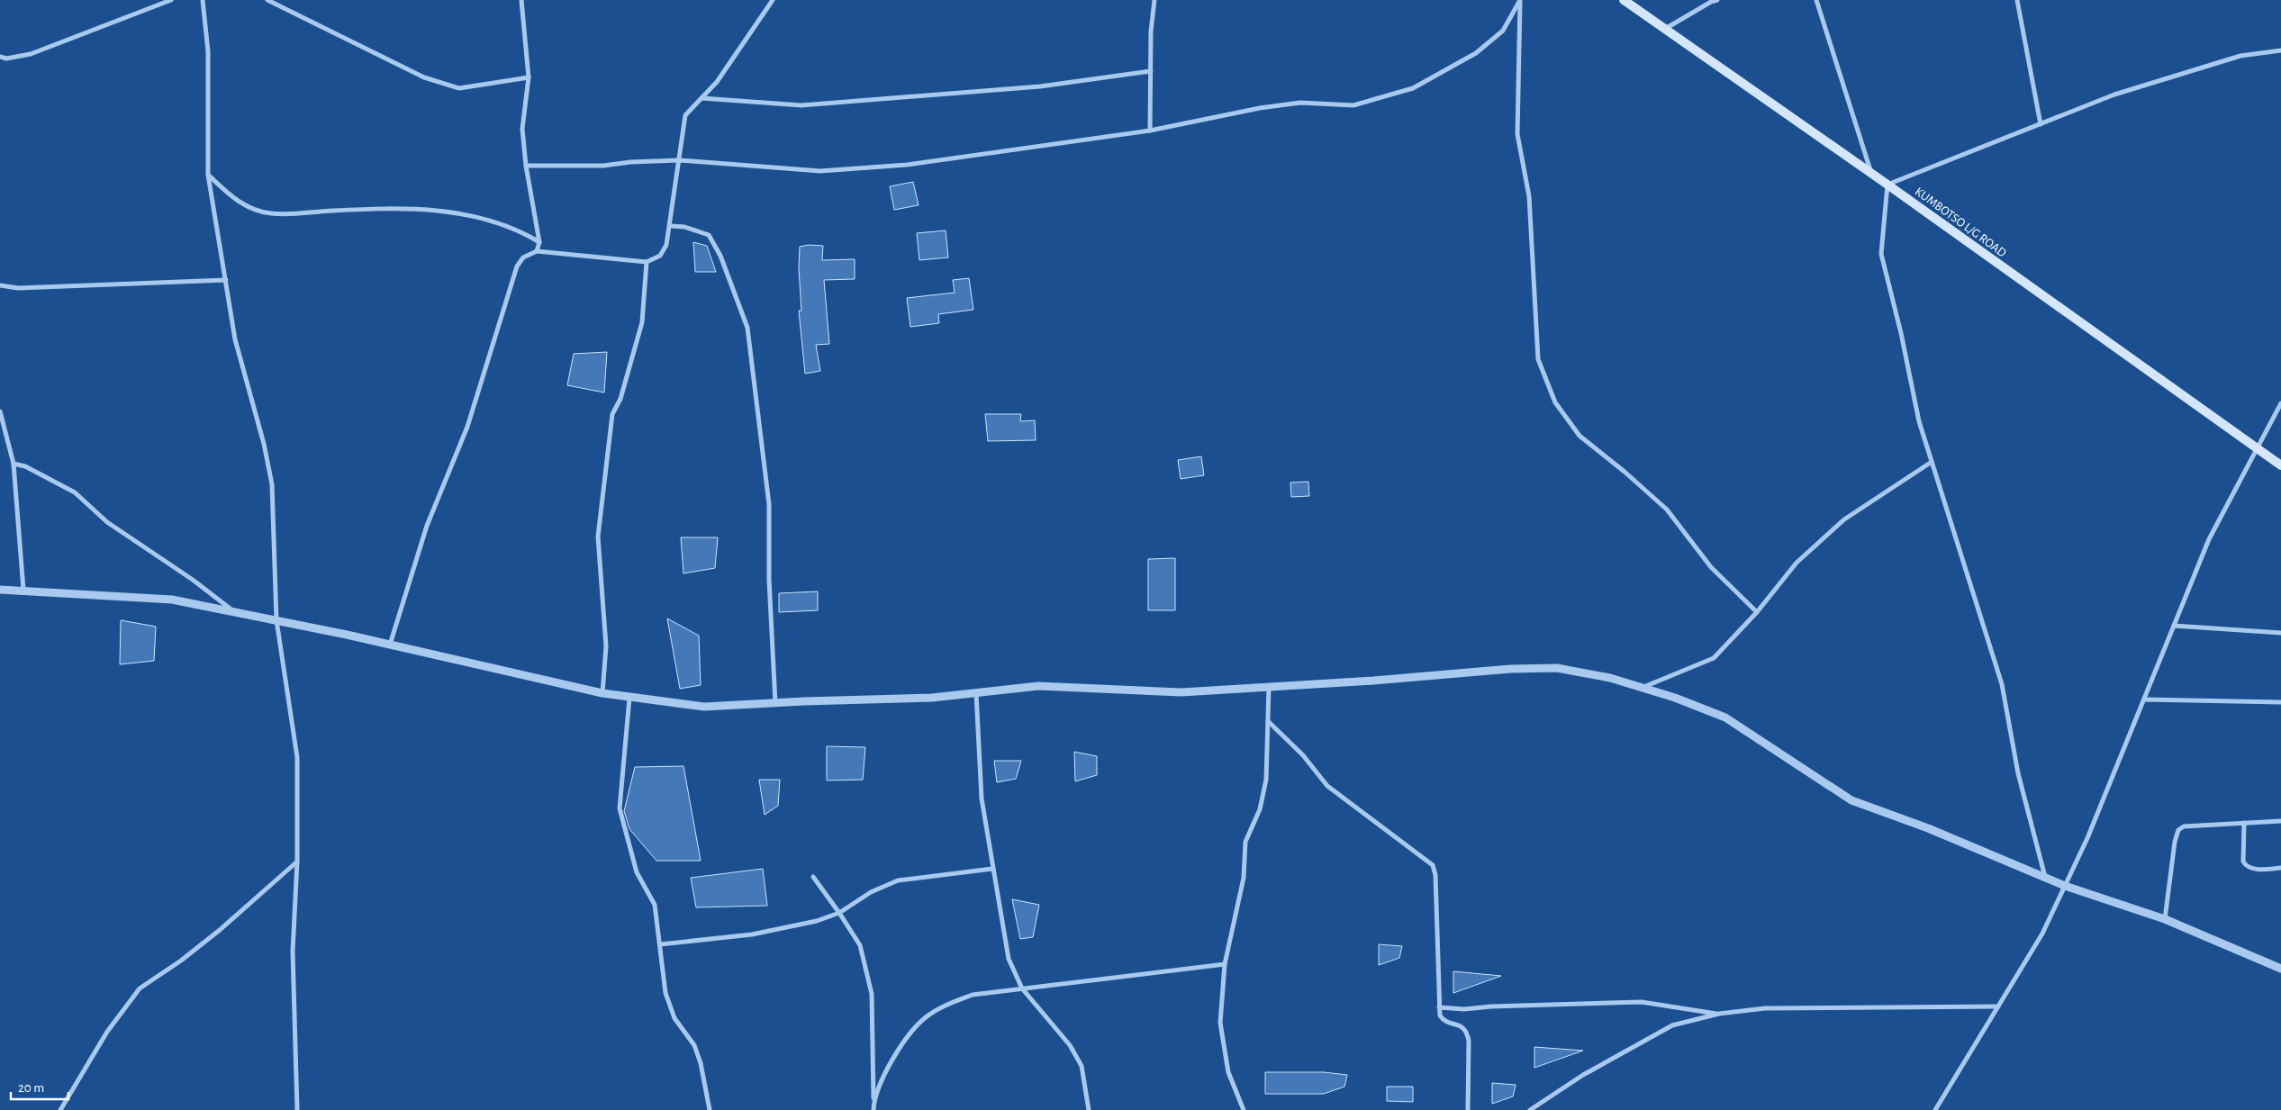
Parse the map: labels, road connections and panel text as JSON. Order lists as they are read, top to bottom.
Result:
{
  "streets": {
    "main road": ["KUMBOTSO L/G ROAD"]
  },
  "scale_bar": "20 m"
}
